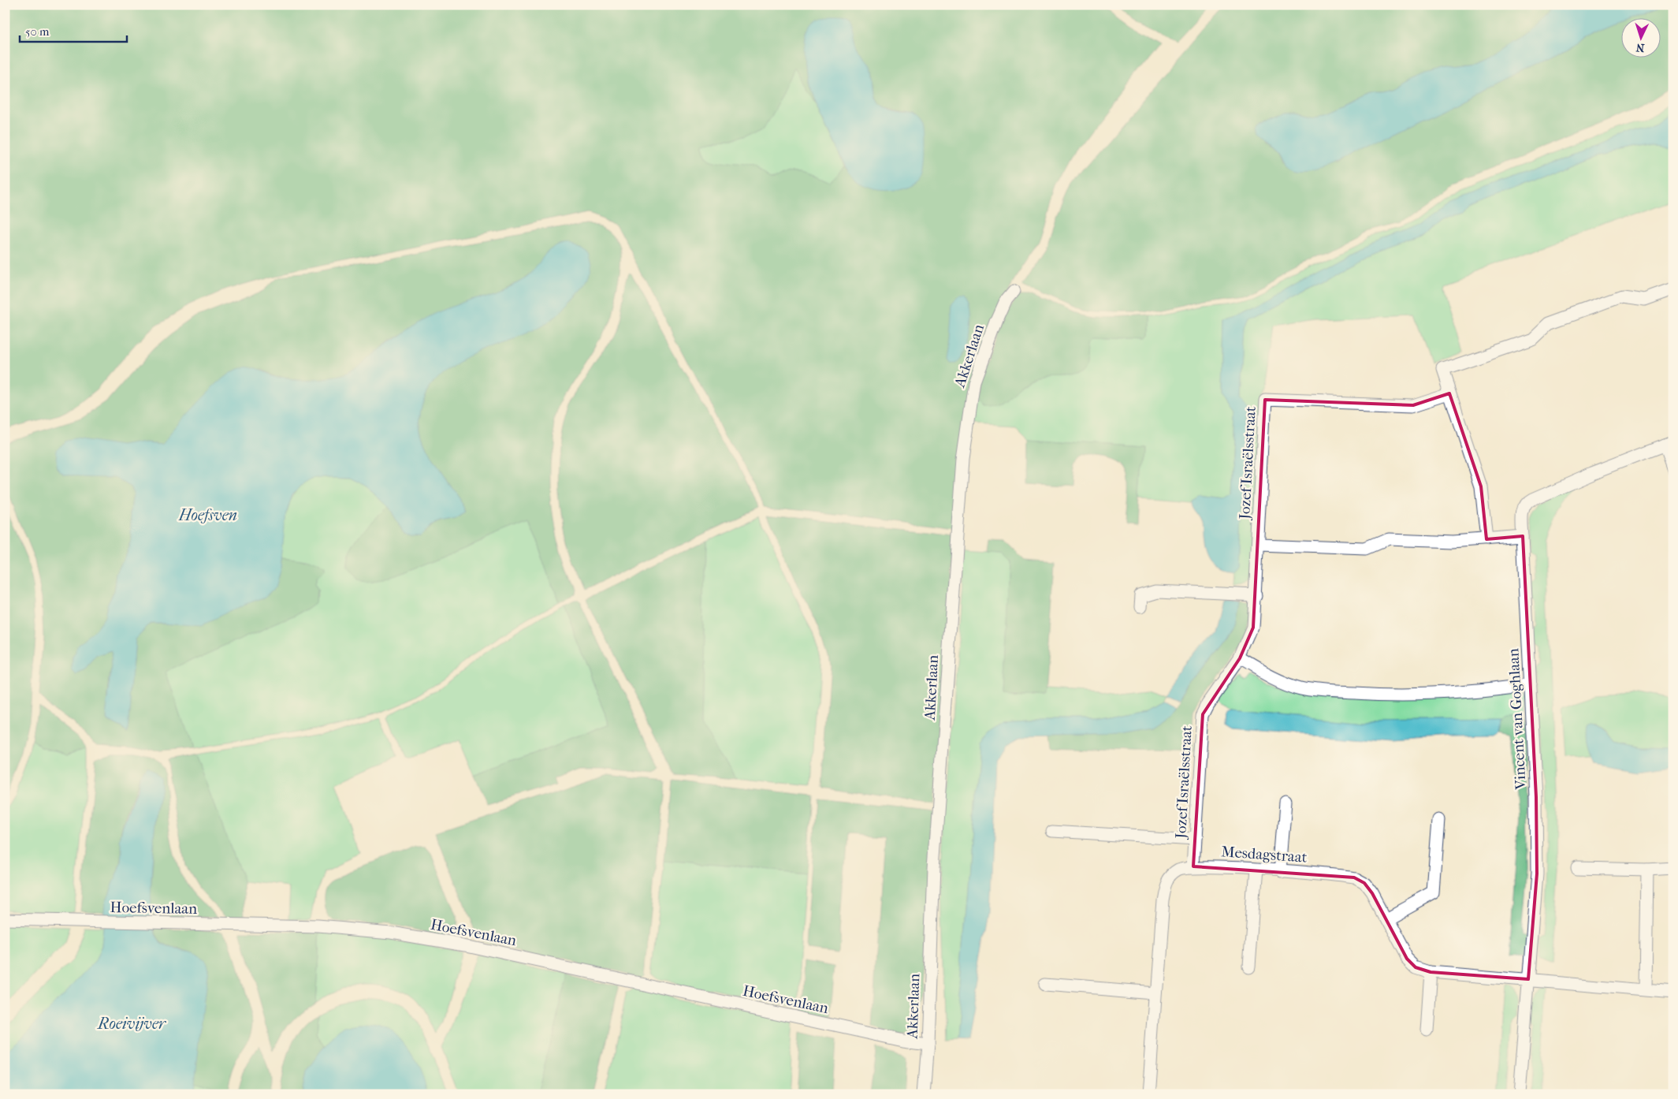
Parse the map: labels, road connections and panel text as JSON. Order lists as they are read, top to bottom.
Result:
{
  "streets": {
    "street": [
      "Akkerlaan",
      "Jozef Israëlsstraat",
      "Vincent van Goghlaan",
      "Mesdagstraat",
      "Hoefsvenlaan"
    ]
  },
  "crossings": [
    ["Akkerlaan", "Hoefsvenlaan"],
    ["Jozef Israëlsstraat", "Mesdagstraat"],
    ["Vincent van Goghlaan", "Mesdagstraat"]
  ],
  "water": ["Hoefsven", "Roeivijver"],
  "scale_bar": "50 m",
  "north": "bottom"
}
